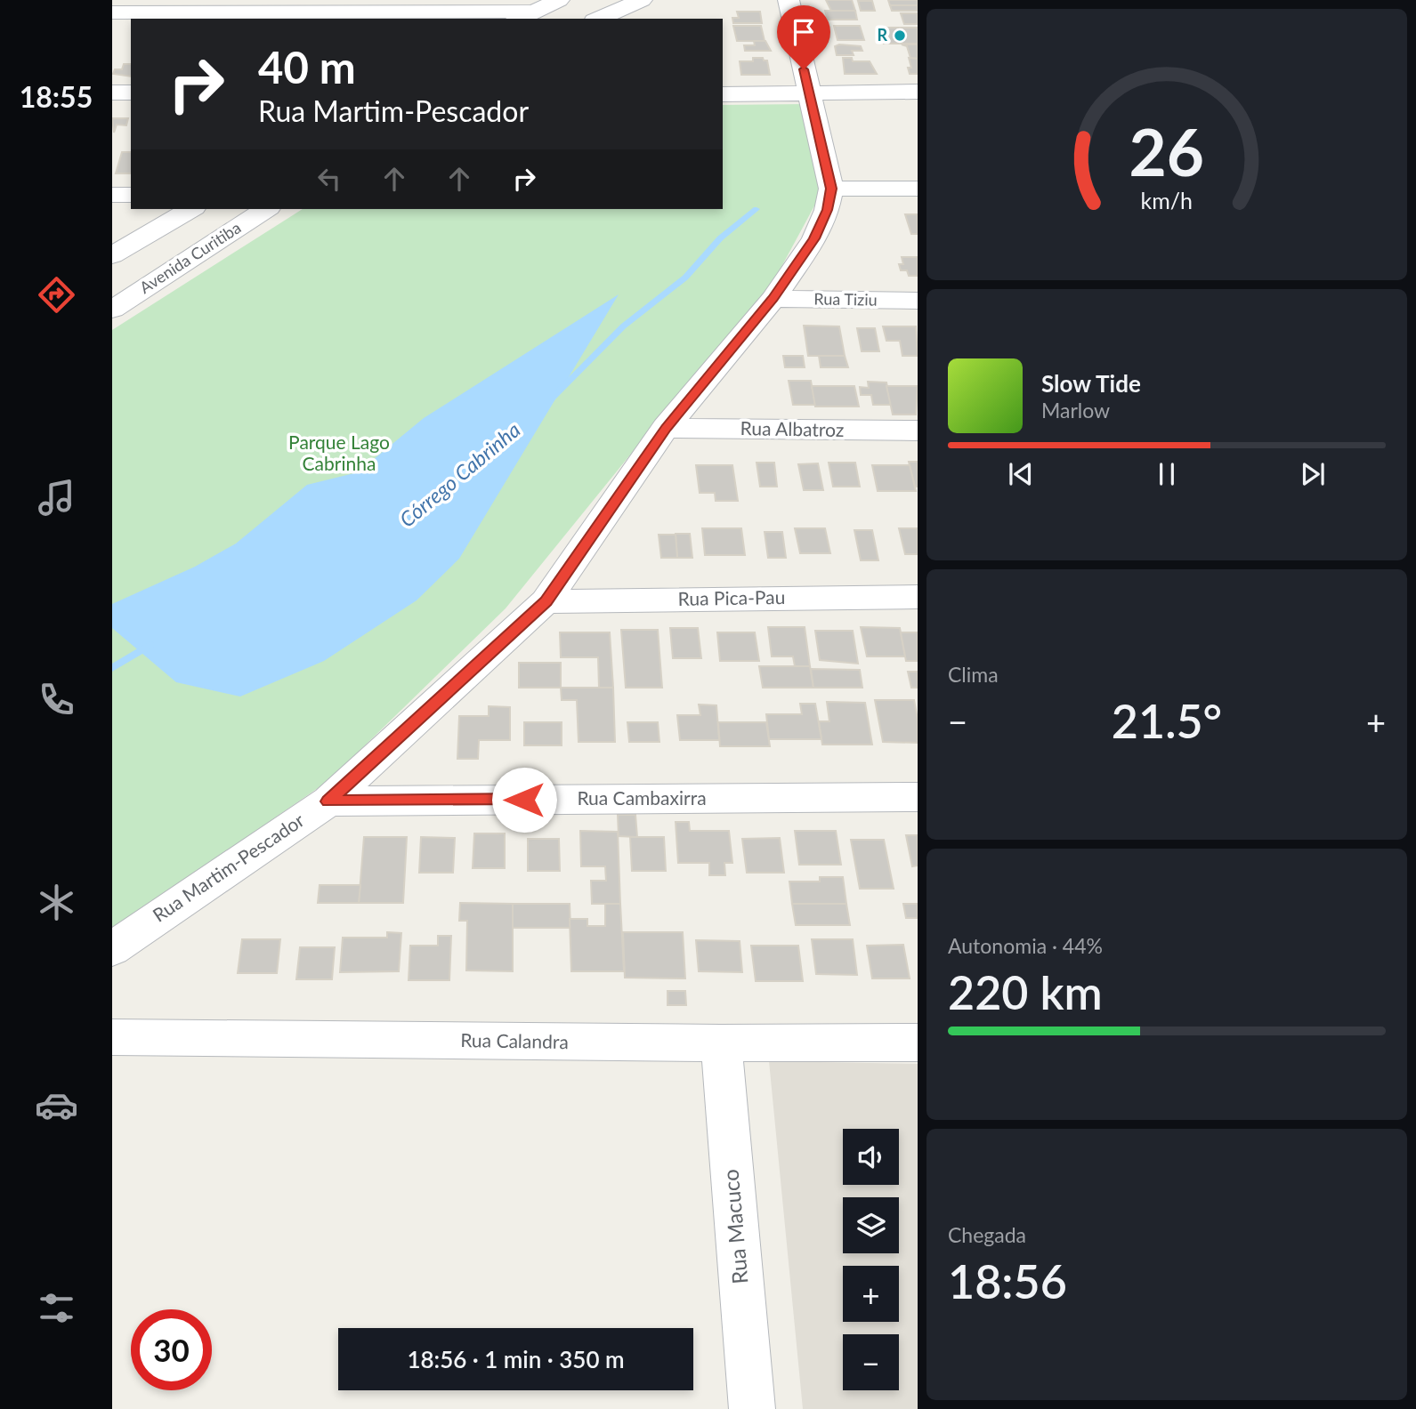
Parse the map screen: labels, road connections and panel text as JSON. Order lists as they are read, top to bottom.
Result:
{
  "streets": {
    "street": [
      "Avenida Curitiba",
      "Rua Tiziu",
      "Rua Albatroz",
      "Rua Pica-Pau",
      "Rua Cambaxirra",
      "Rua Martim-Pescador",
      "Rua Calandra",
      "Rua Macuco"
    ]
  },
  "crossings": [
    ["Rua Tiziu", "Rua Martim-Pescador"],
    ["Rua Albatroz", "Rua Martim-Pescador"],
    ["Rua Pica-Pau", "Rua Martim-Pescador"],
    ["Rua Cambaxirra", "Rua Martim-Pescador"],
    ["Rua Calandra", "Rua Macuco"]
  ],
  "water": ["Córrego Cabrinha"],
  "parks": ["Parque Lago Cabrinha"],
  "places": ["R"],
  "page": {
    "tabs": "18:55",
    "turn": ["40 m", "Rua Martim-Pescador"],
    "song": ["Slow Tide", "Marlow"],
    "tile": [
      "Clima",
      ["Autonomia · 44%", "220 km"],
      ["Chegada", "18:56"]
    ],
    "heat": ["−", "21.5°", "+"],
    "map_buttons": ["+", "−"],
    "limit": "30",
    "trip": "18:56 · 1 min · 350 m",
    "gauge": ["26", "km/h"]
  }
}
